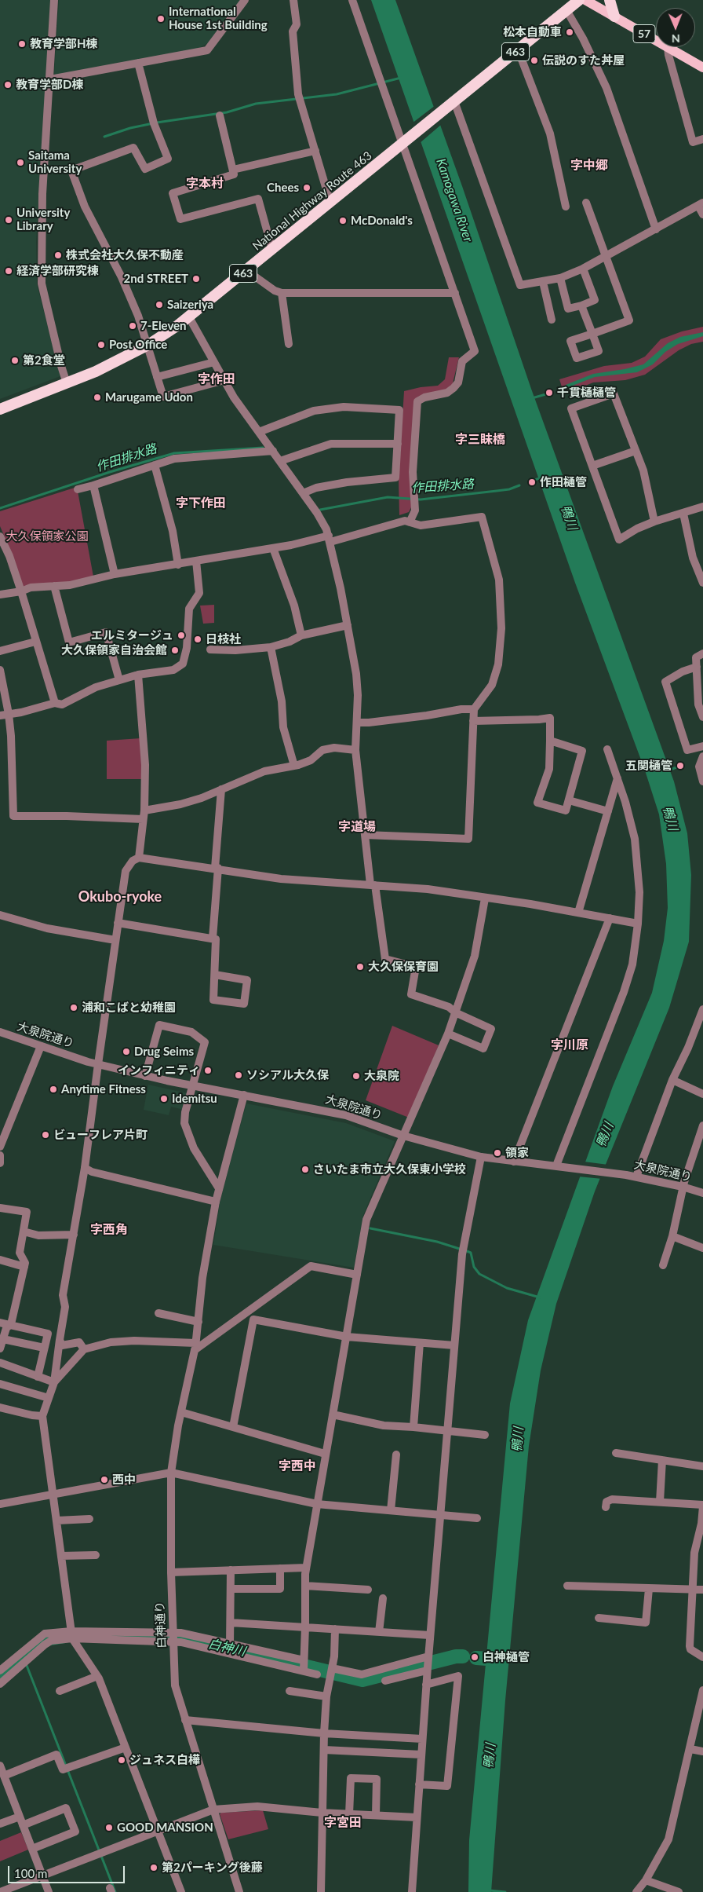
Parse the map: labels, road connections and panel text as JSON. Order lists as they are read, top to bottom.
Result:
{
  "streets": {
    "highway": ["463", "National Highway Route 463"],
    "main road": ["57"],
    "street": ["大泉院通り", "白神通り"]
  },
  "crossings": [
    ["大泉院通り", "白神通り"]
  ],
  "districts": [
    "字中郷",
    "字本村",
    "字作田",
    "字三眛橋",
    "字下作田",
    "字道場",
    "Okubo-ryoke",
    "字川原",
    "字西角",
    "字西中",
    "字宮田"
  ],
  "water": [
    "Kamogawa River",
    "作田排水路",
    "鴨川",
    "白神川"
  ],
  "parks": ["大久保領家公園"],
  "places": [
    "International House 1st Building",
    "松本自動車",
    "教育学部H棟",
    "伝説のすた丼屋",
    "教育学部D棟",
    "Saitama University",
    "Chees",
    "University Library",
    "McDonald's",
    "株式会社大久保不動産",
    "経済学部研究棟",
    "2nd STREET",
    "Saizeriya",
    "7-Eleven",
    "Post Office",
    "第2食堂",
    "千貫樋樋管",
    "Marugame Udon",
    "作田樋管",
    "エルミタージュ",
    "日枝社",
    "大久保領家自治会館",
    "五関樋管",
    "大久保保育園",
    "浦和こばと幼稚園",
    "Drug Seims",
    "インフィニティ",
    "ソシアル大久保",
    "大泉院",
    "Anytime Fitness",
    "Idemitsu",
    "ビューフレア片町",
    "領家",
    "さいたま市立大久保東小学校",
    "西中",
    "白神樋管",
    "ジュネス白樺",
    "GOOD MANSION",
    "第2パーキング後藤"
  ],
  "scale_bar": "100 m",
  "north": "bottom"
}
